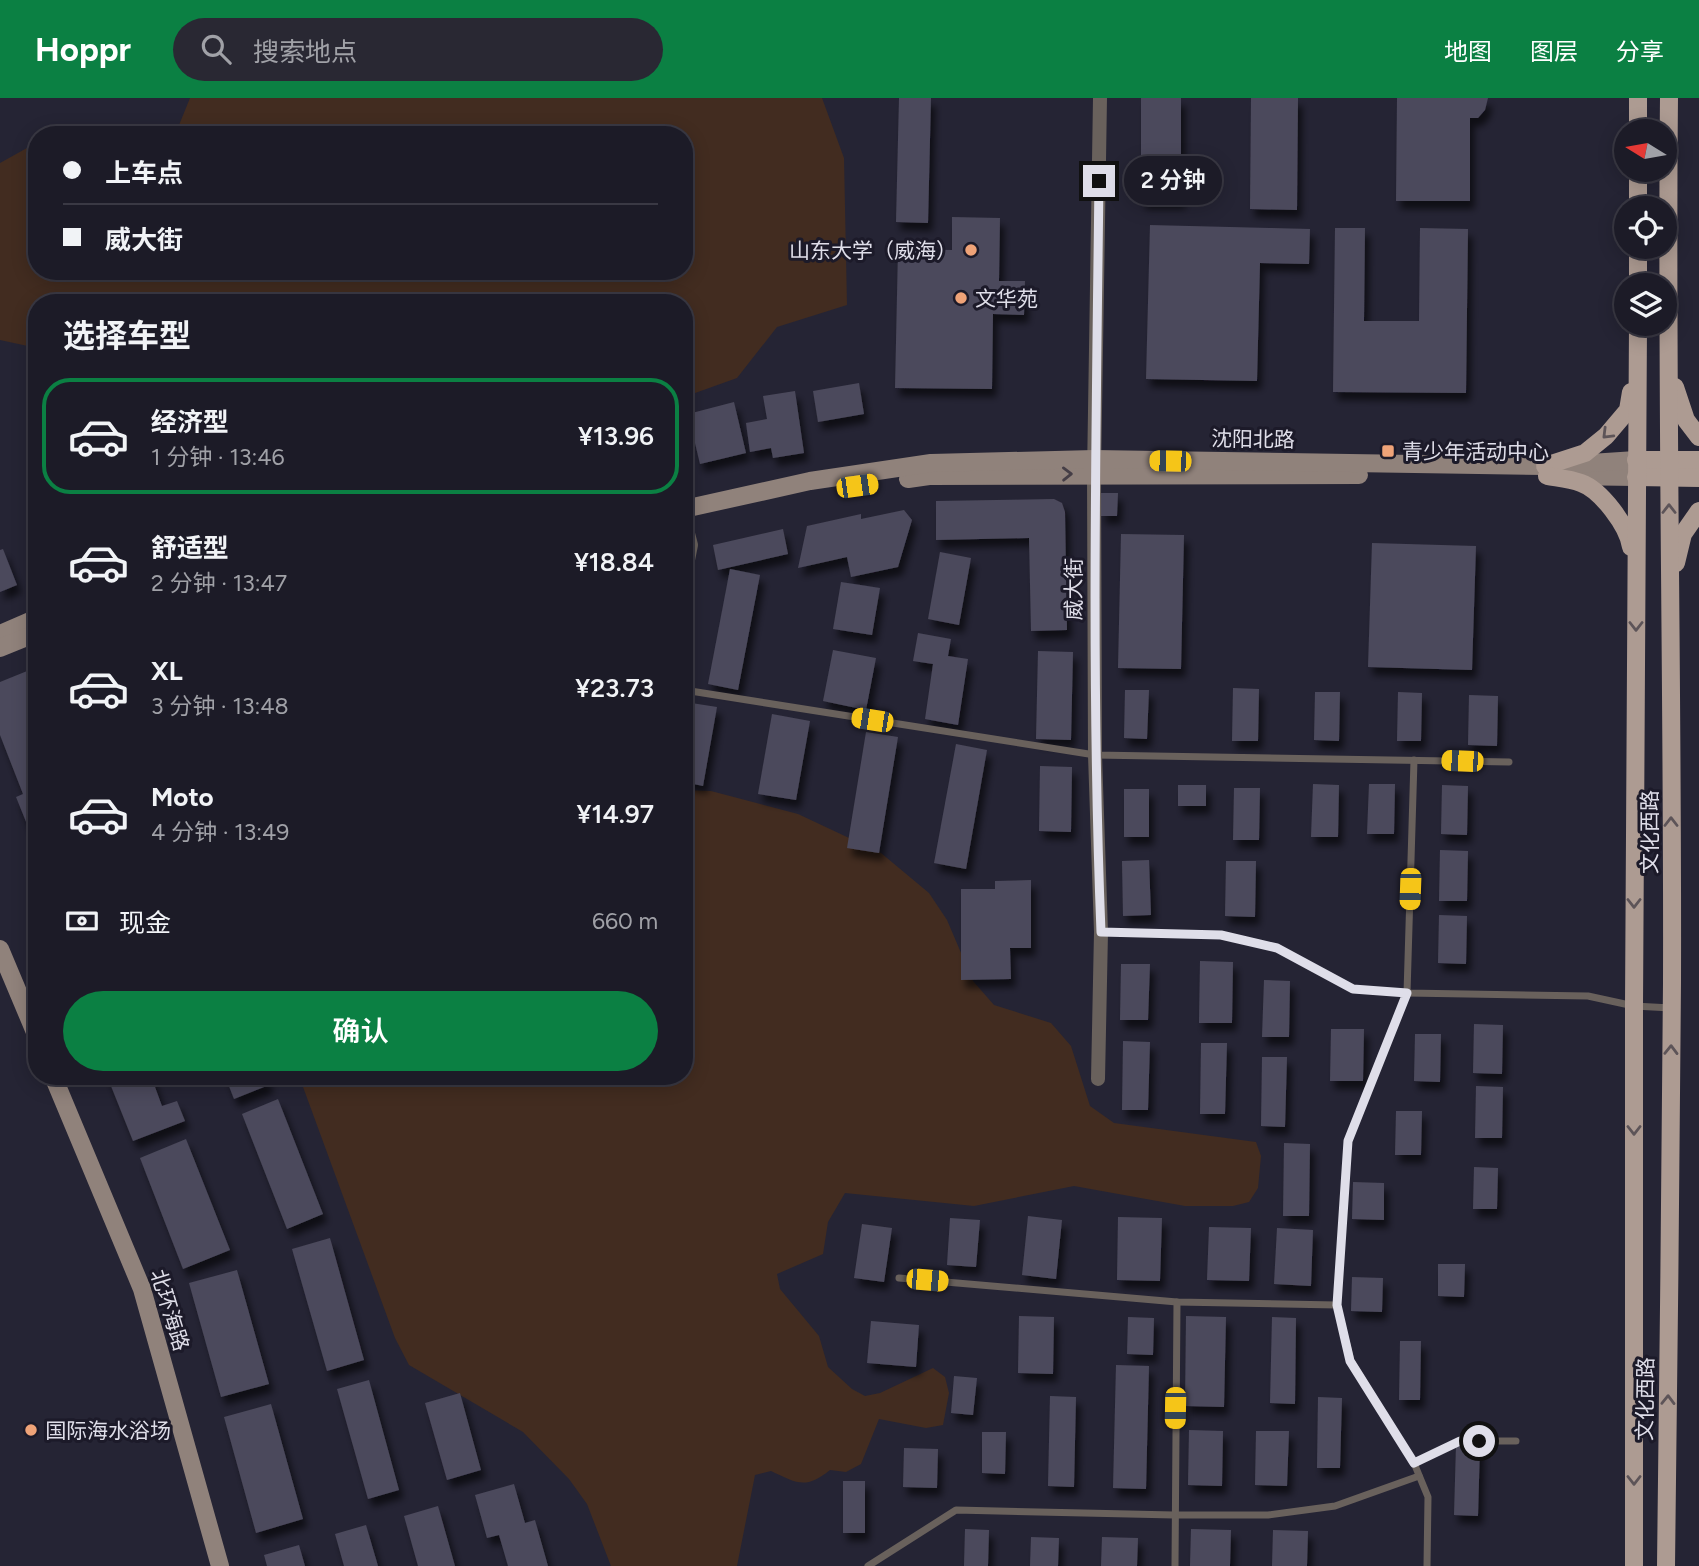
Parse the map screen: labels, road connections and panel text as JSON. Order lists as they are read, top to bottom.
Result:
{
  "streets": {
    "main road": ["沈阳北路", "文化西路"],
    "street": ["威大街", "北环海路"]
  },
  "crossings": [
    ["沈阳北路", "威大街"],
    ["沈阳北路", "文化西路"]
  ],
  "places": {
    "other": ["山东大学（威海）", "文华苑", "国际海水浴场"],
    "transit": ["青少年活动中心"]
  },
  "north": "left",
  "page": {
    "header": "Hoppr",
    "search": "搜索地点",
    "nav": ["地图", "图层", "分享"],
    "banner": ["上车点", "威大街"],
    "bubble": "2 分钟",
    "heading": "选择车型",
    "list": [
      {
        "name": "经济型",
        "note": "1 分钟 · 13:46",
        "value": "¥13.96"
      },
      {
        "name": "舒适型",
        "note": "2 分钟 · 13:47",
        "value": "¥18.84"
      },
      {
        "name": "XL",
        "note": "3 分钟 · 13:48",
        "value": "¥23.73"
      },
      {
        "name": "Moto",
        "note": "4 分钟 · 13:49",
        "value": "¥14.97"
      }
    ],
    "pay": ["现金", "660 m"],
    "buttons": "确认"
  }
}
